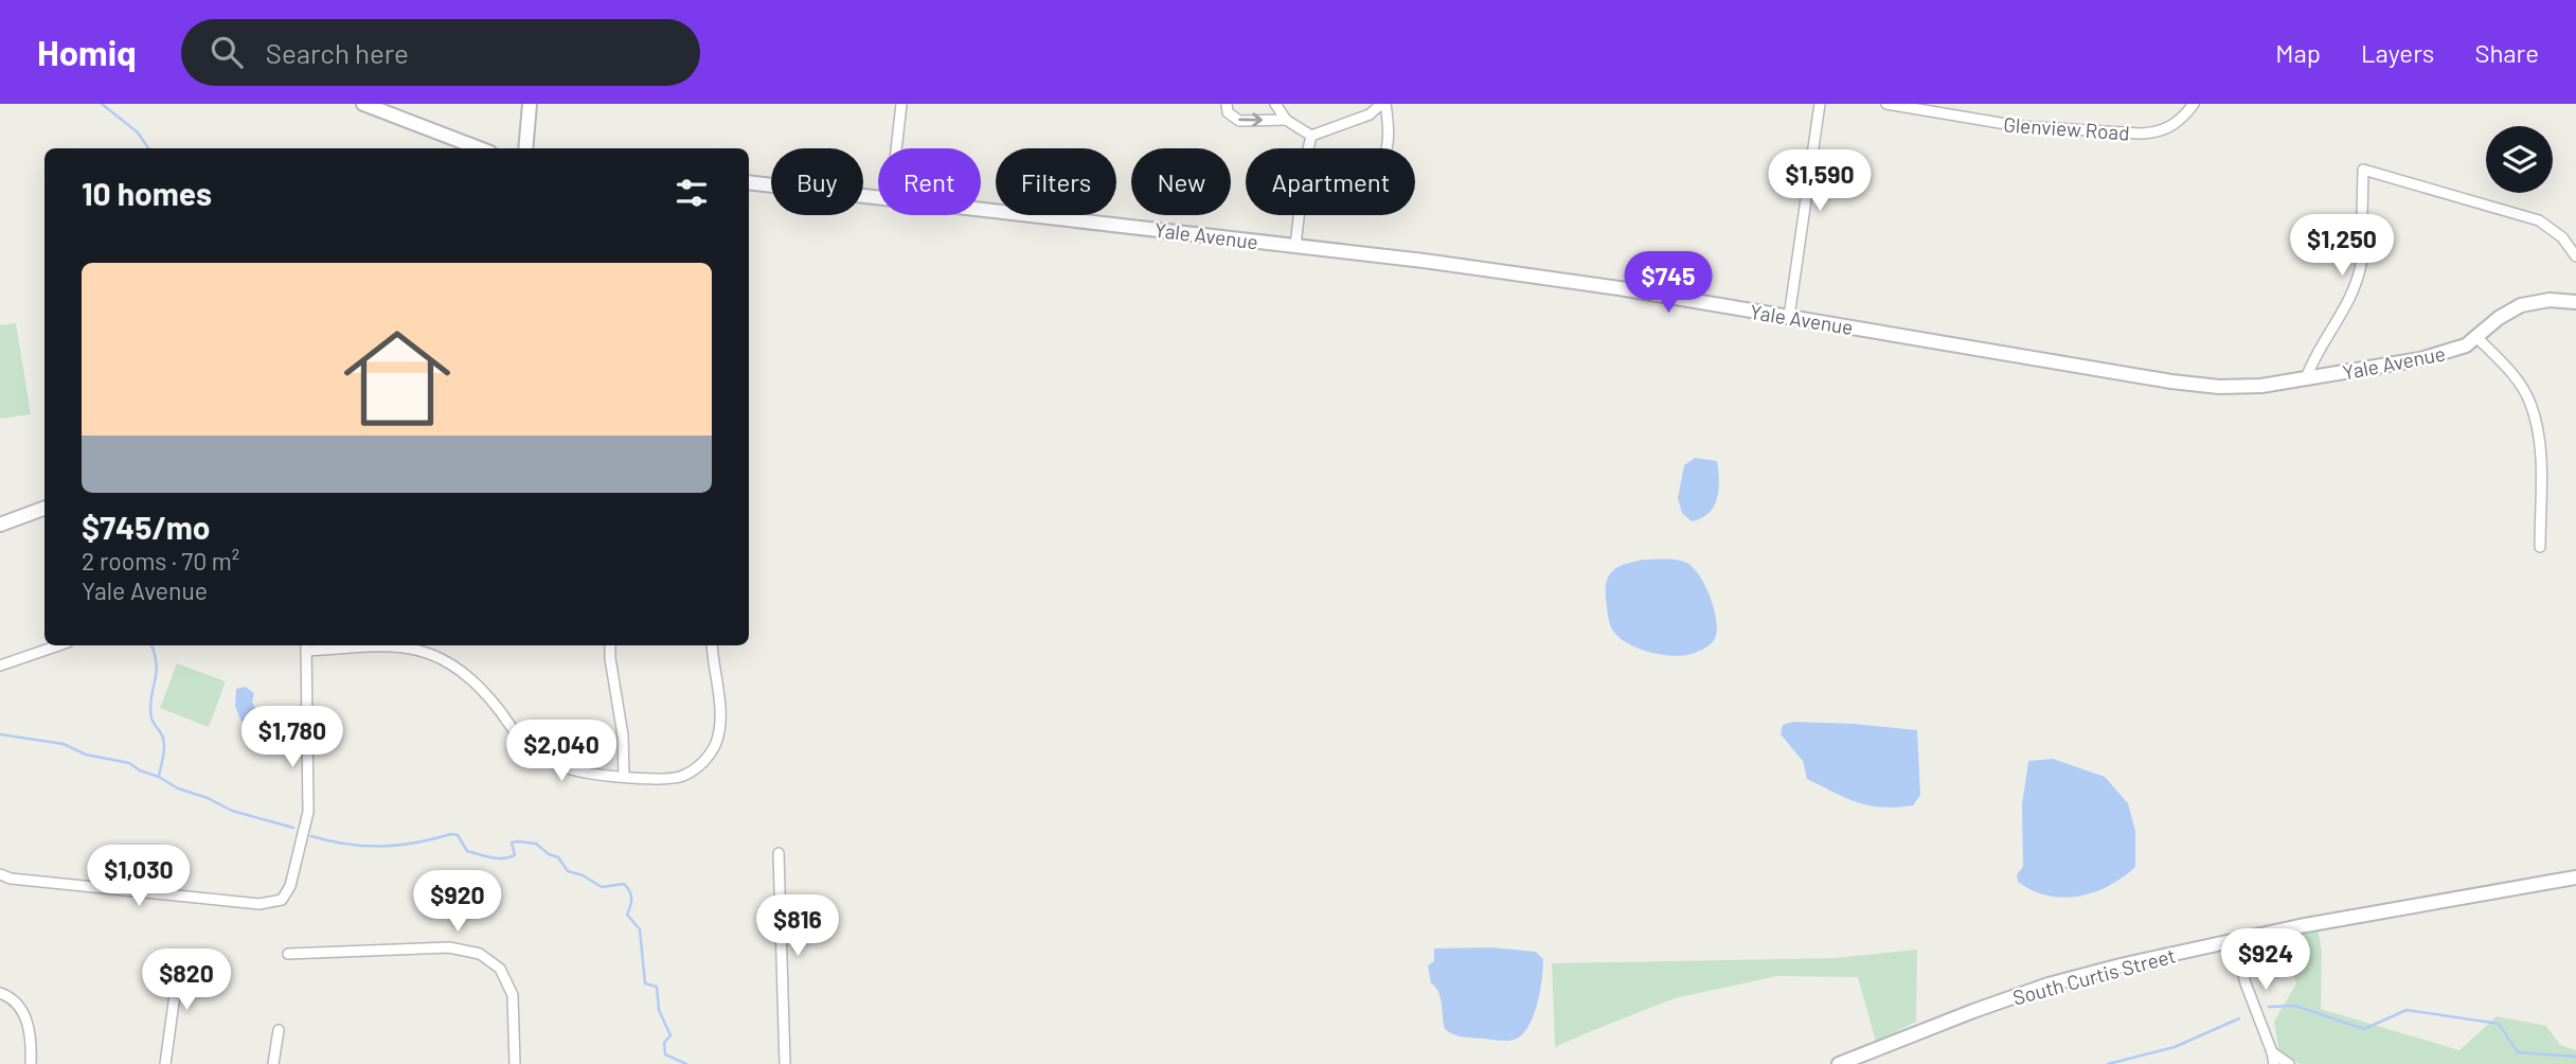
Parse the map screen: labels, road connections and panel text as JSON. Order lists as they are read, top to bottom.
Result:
{
  "streets": {
    "street": ["Glenview Road", "Yale Avenue", "South Curtis Street"]
  },
  "page": {
    "header": "Homiq",
    "search": "Search here",
    "nav": ["Map", "Layers", "Share"],
    "chip": [
      "Buy",
      "Rent",
      "Filters",
      "New",
      "Apartment"
    ],
    "heading": "10 homes",
    "price": [
      "$1,590",
      "$1,250",
      "$745",
      "$1,780",
      "$2,040",
      "$1,030",
      "$920",
      "$816",
      "$924",
      "$820"
    ],
    "list": [
      {
        "name": "$745/mo",
        "note": "2 rooms · 70 m² · Yale Avenue"
      }
    ]
  }
}
